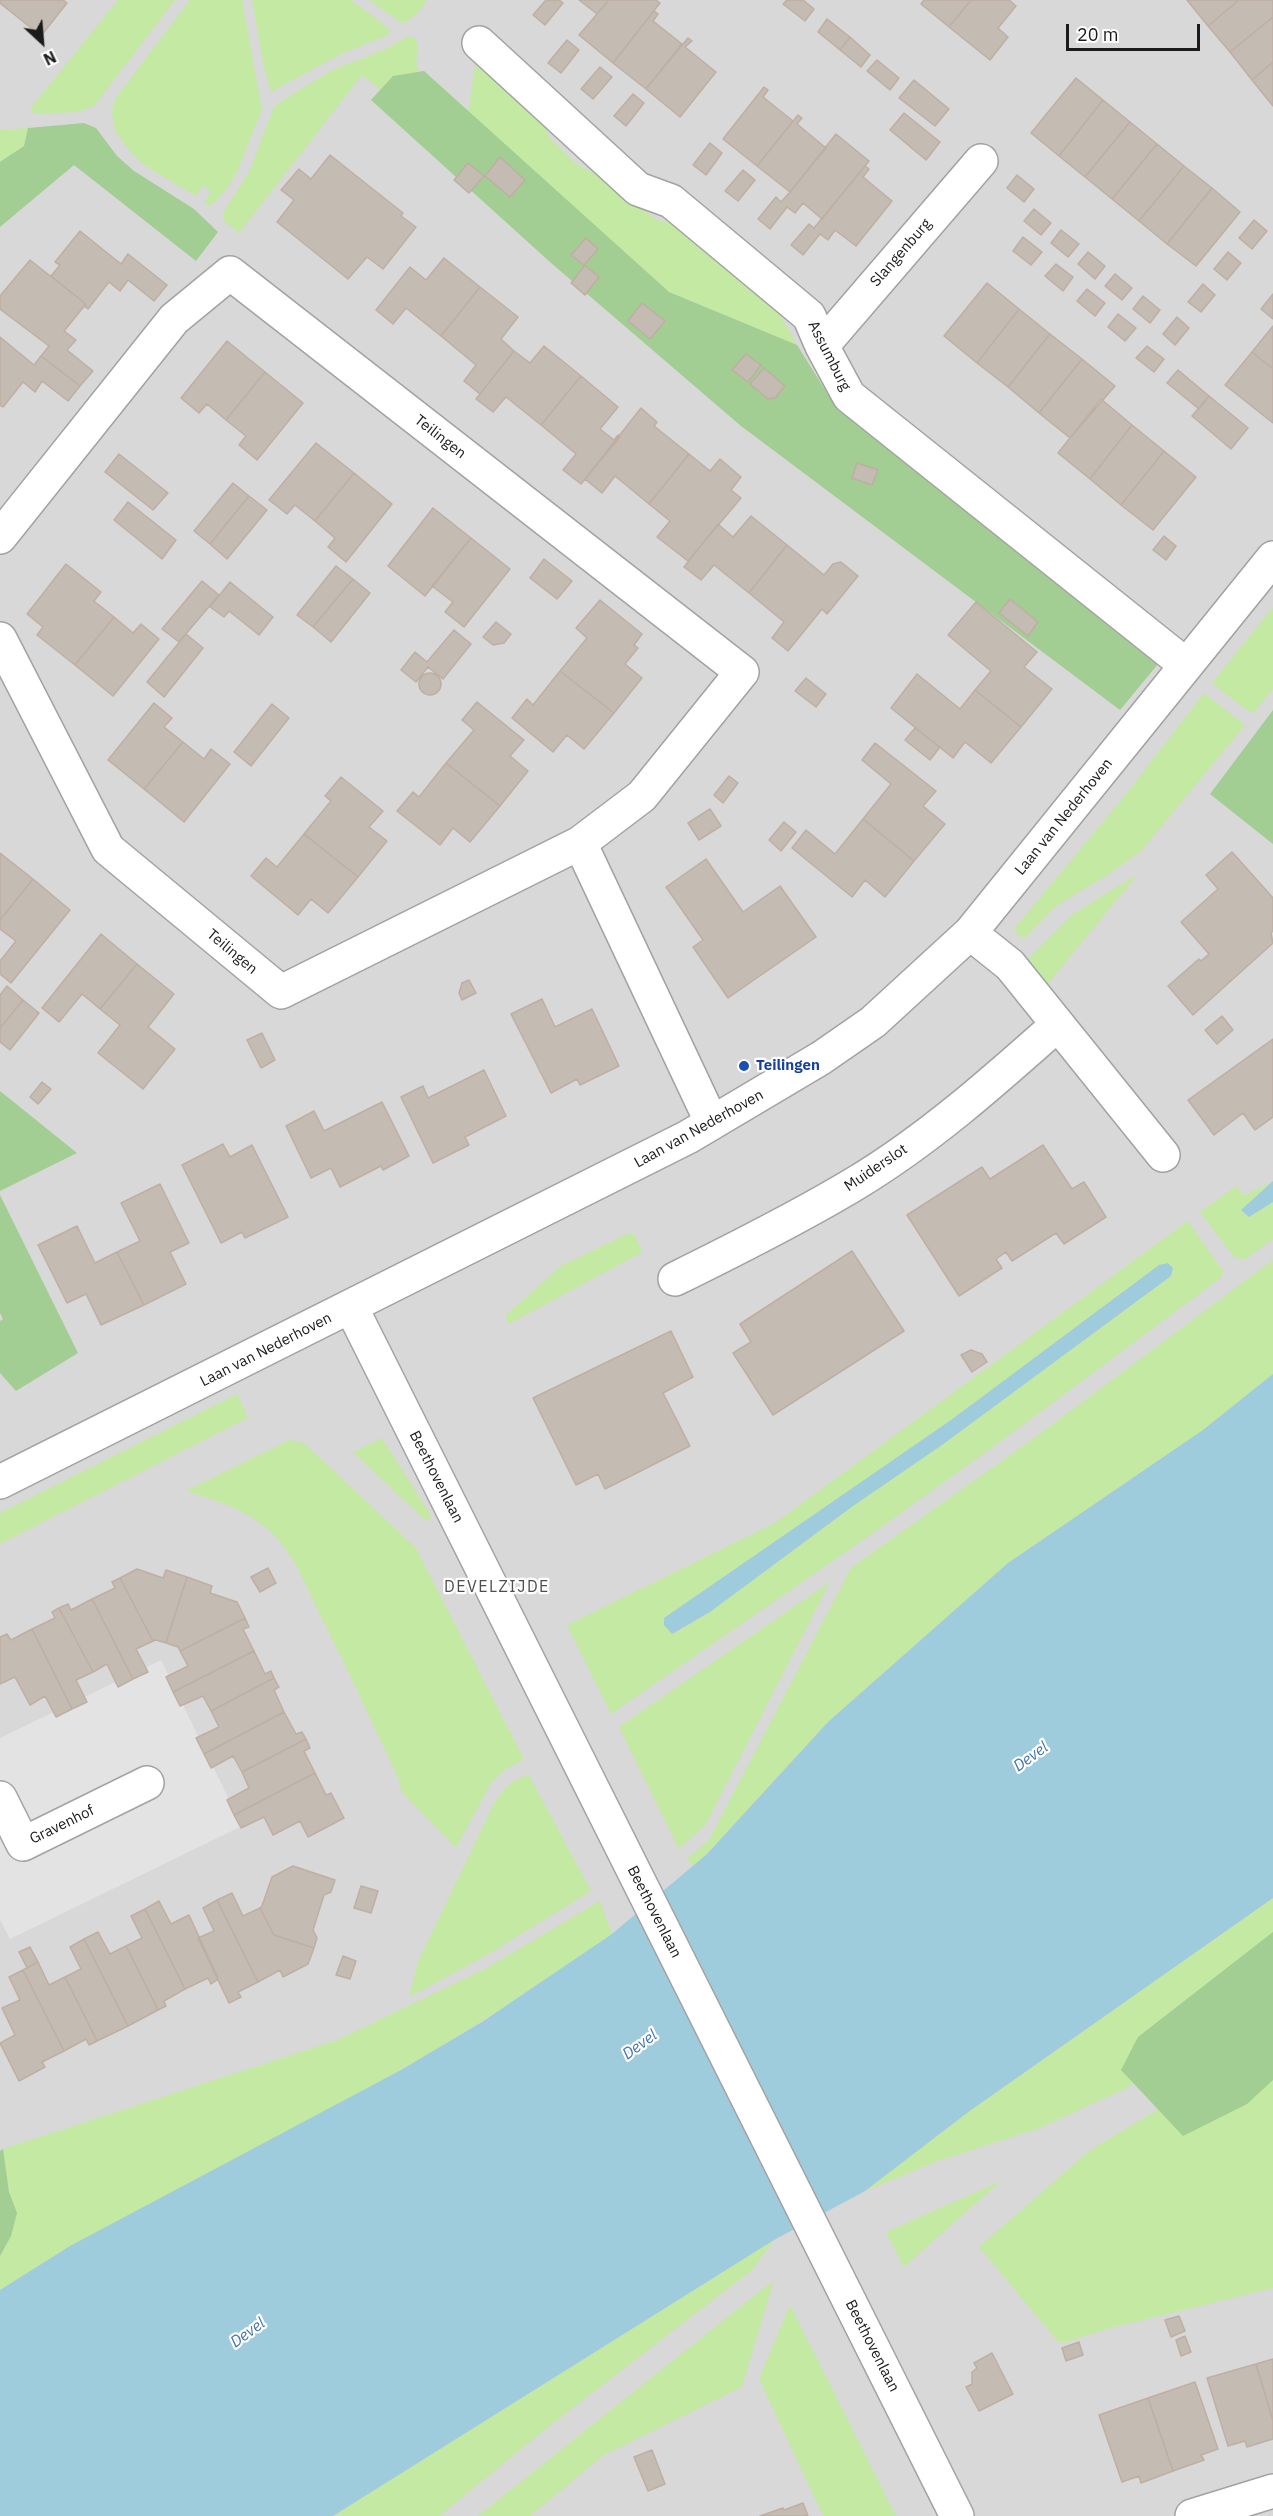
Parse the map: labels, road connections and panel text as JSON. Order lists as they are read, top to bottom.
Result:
{
  "streets": {
    "street": [
      "Slangenburg",
      "Assumburg",
      "Teilingen",
      "Laan van Nederhoven",
      "Muiderslot",
      "Beethovenlaan",
      "Gravenhof"
    ]
  },
  "crossings": [
    ["Slangenburg", "Assumburg"],
    ["Assumburg", "Laan van Nederhoven"],
    ["Laan van Nederhoven", "Beethovenlaan"]
  ],
  "districts": ["DEVELZIJDE"],
  "water": ["Devel"],
  "places": ["Teilingen"],
  "scale_bar": "20 m",
  "north": "bottom right"
}
